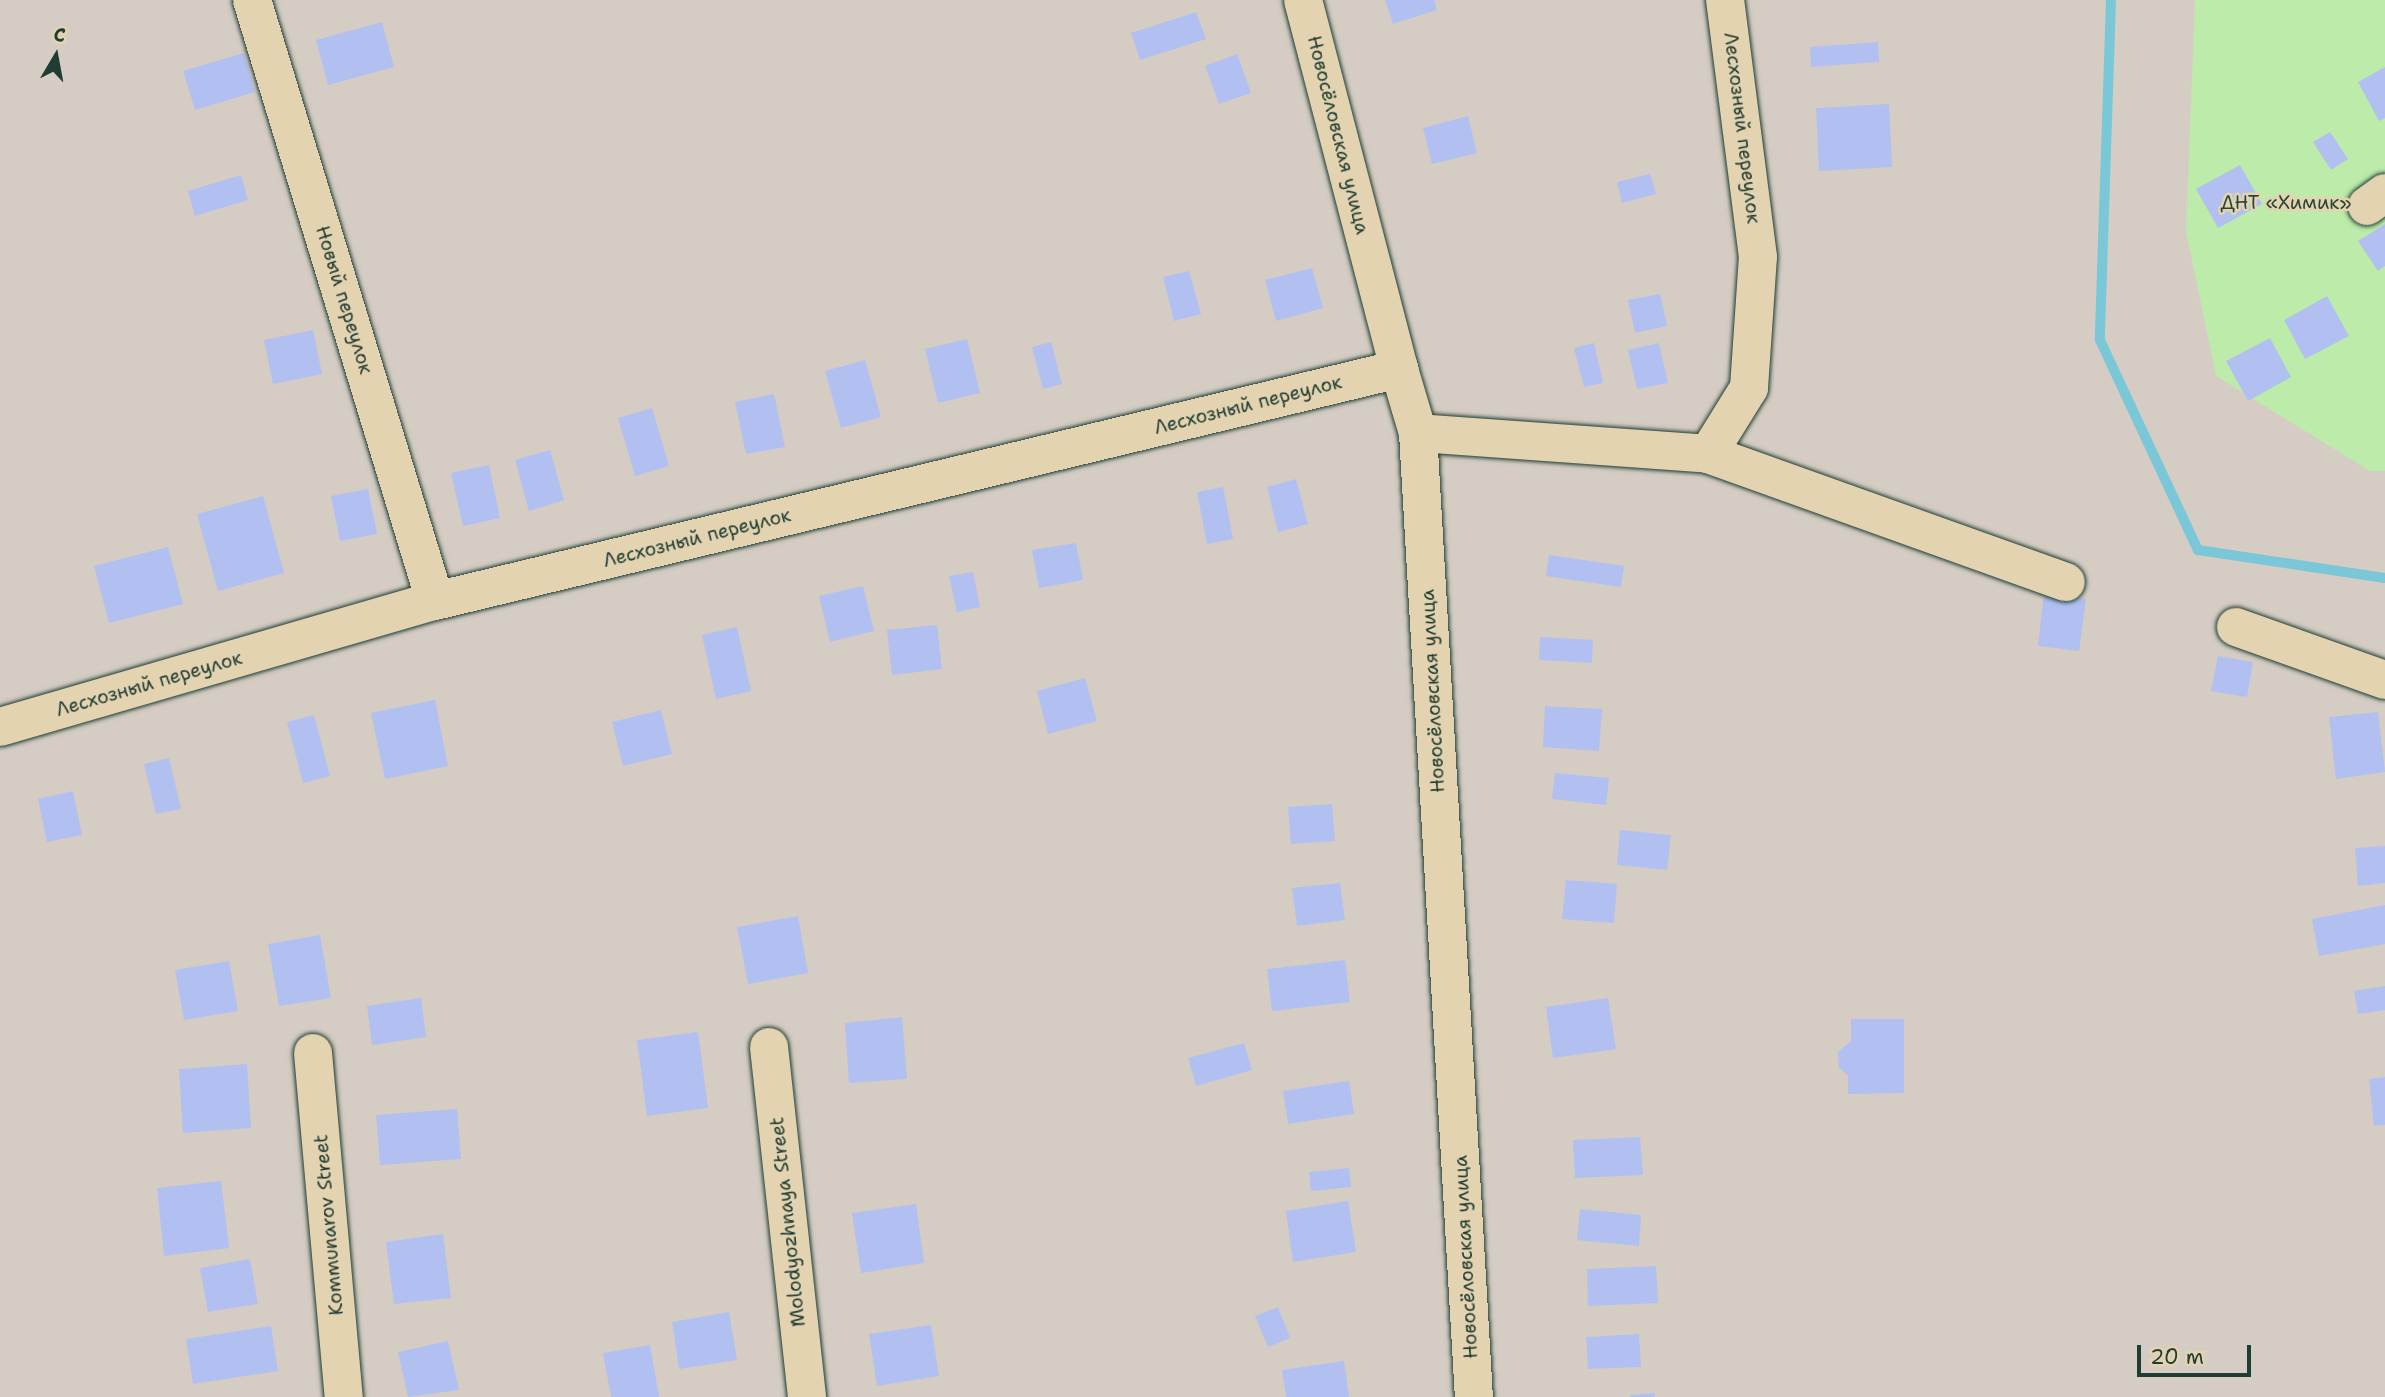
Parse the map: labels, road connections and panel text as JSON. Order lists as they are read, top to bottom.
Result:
{
  "streets": {
    "street": [
      "Лесхозный переулок",
      "Новосёловская улица",
      "Новый переулок",
      "Molodyozhnaya Street",
      "Kommunarov Street"
    ]
  },
  "crossings": [
    ["Лесхозный переулок", "Новосёловская улица"],
    ["Лесхозный переулок", "Новый переулок"]
  ],
  "parks": ["ДНТ «Химик»"],
  "scale_bar": "20 m",
  "north": "top"
}
